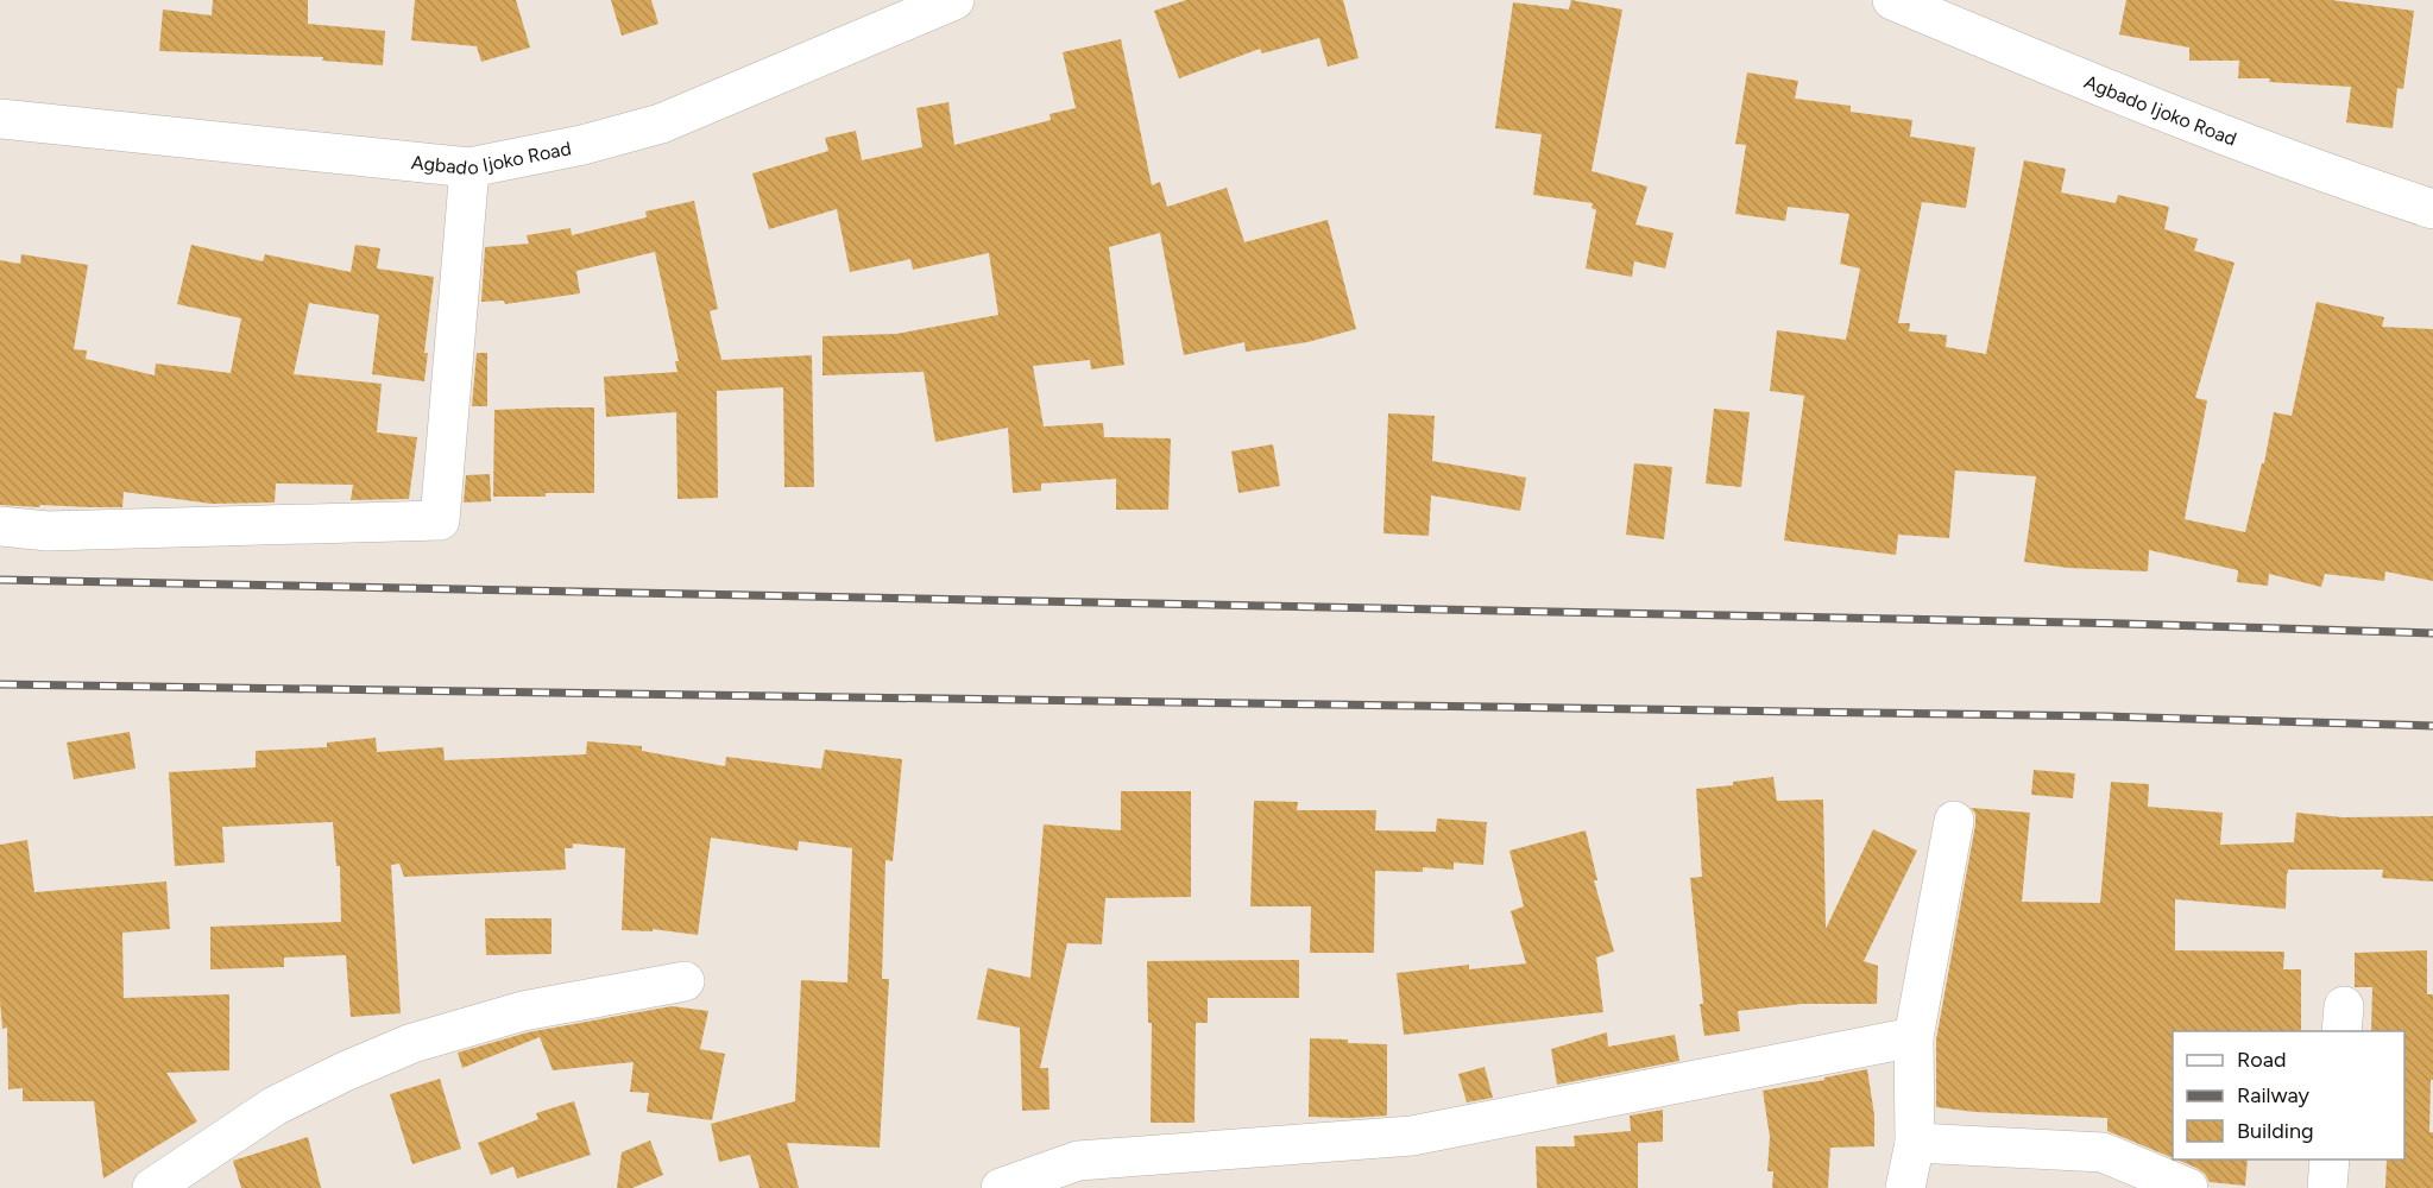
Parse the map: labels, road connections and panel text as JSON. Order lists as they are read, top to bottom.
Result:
{
  "streets": {
    "street": ["Agbado Ijoko Road"]
  },
  "legend": ["Road", "Railway", "Building"]
}
